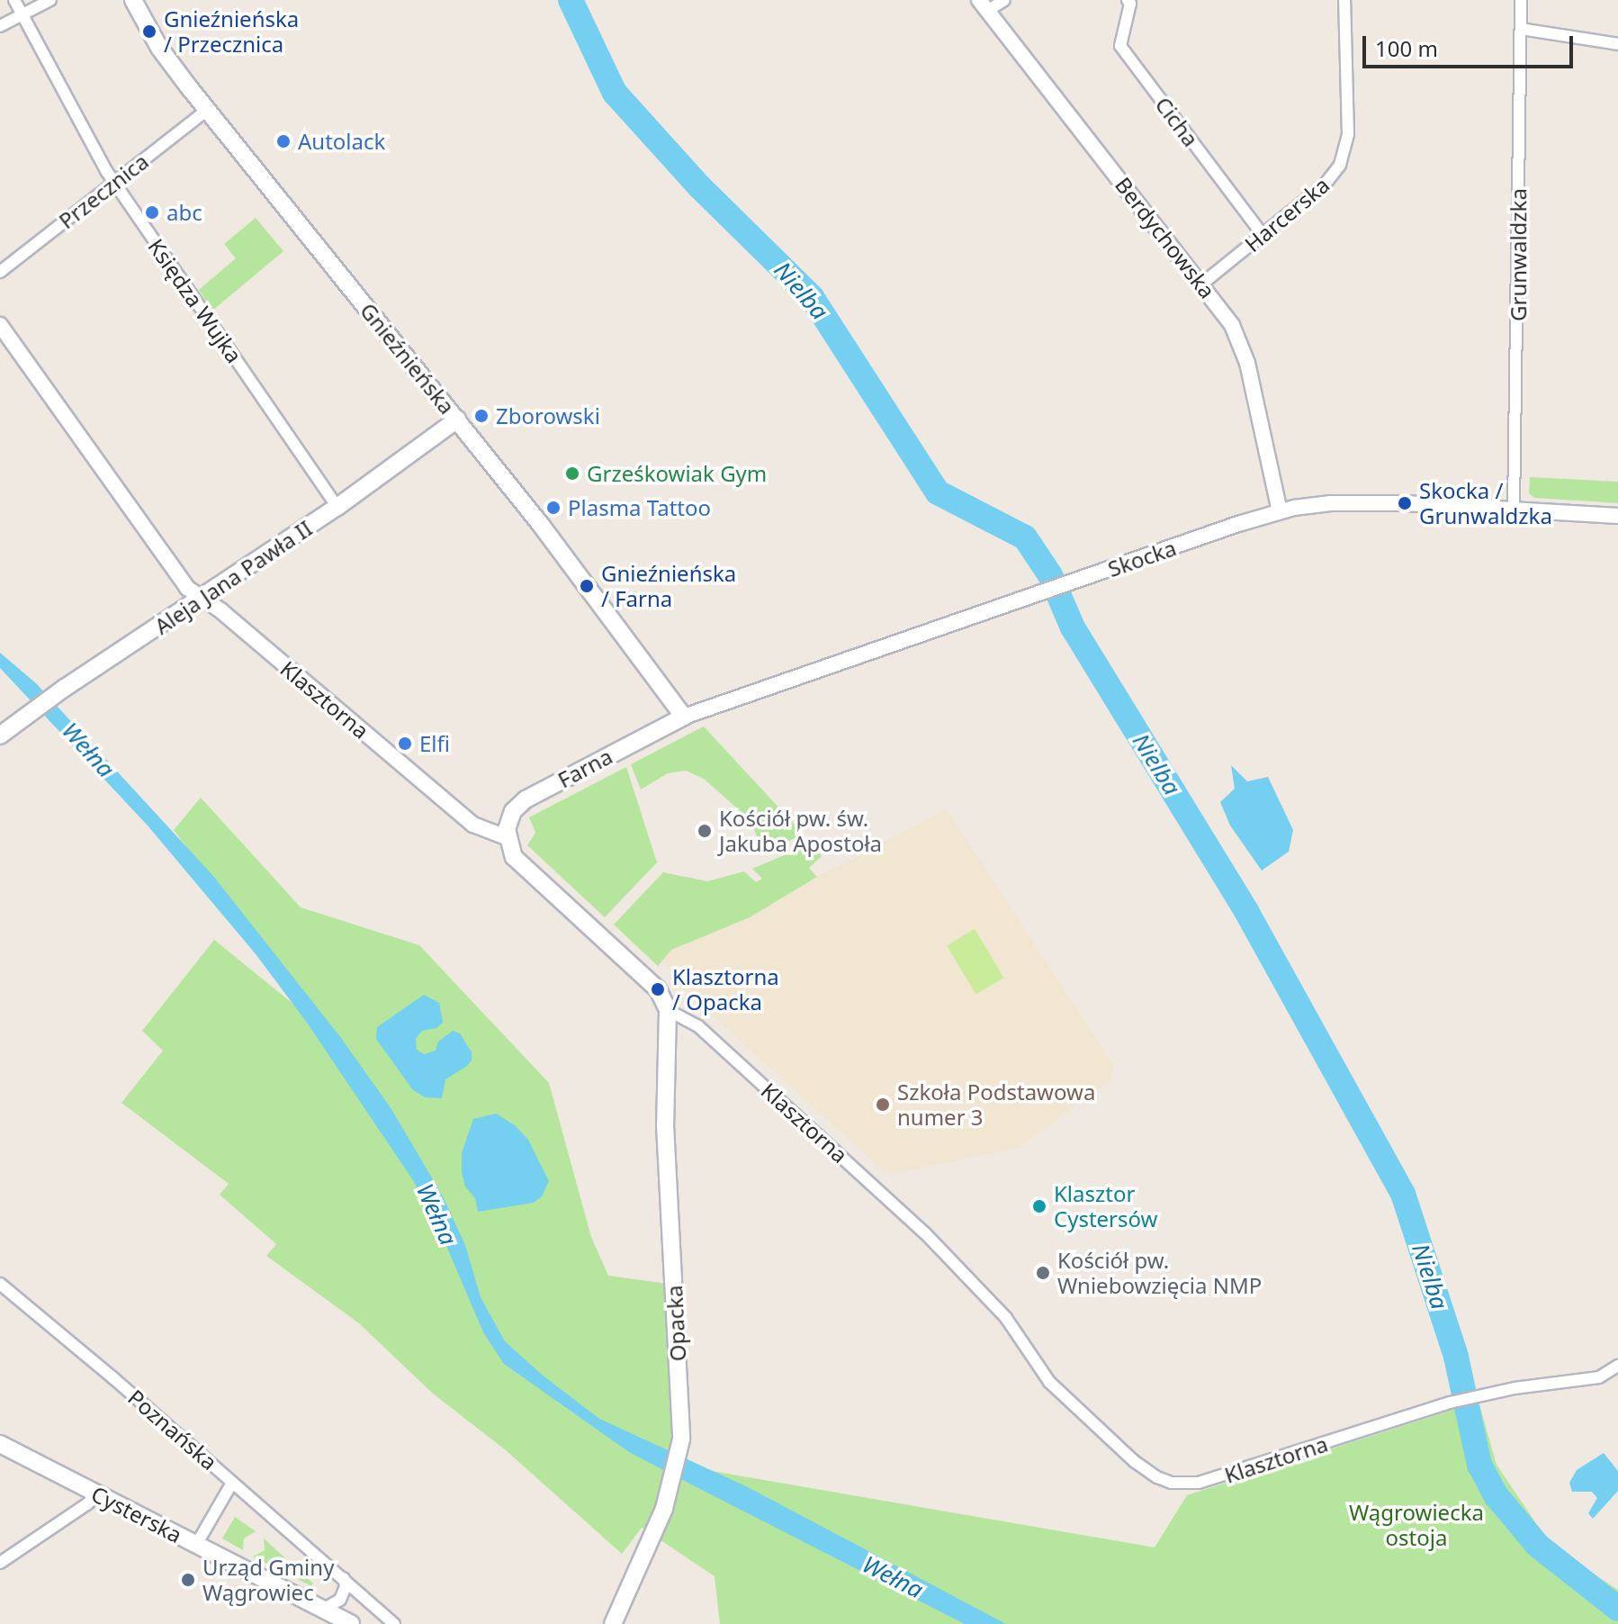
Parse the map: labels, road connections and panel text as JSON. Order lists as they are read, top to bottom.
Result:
{
  "streets": {
    "main road": [
      "Gnieźnieńska",
      "Aleja Jana Pawła II",
      "Klasztorna",
      "Farna",
      "Opacka",
      "Cysterska"
    ],
    "street": [
      "Cicha",
      "Przecznica",
      "Harcerska",
      "Berdychowska",
      "Grunwaldzka",
      "Księdza Wujka",
      "Skocka",
      "Poznańska"
    ]
  },
  "crossings": [
    ["Cicha", "Harcerska"],
    ["Przecznica", "Księdza Wujka"],
    ["Przecznica", "Gnieźnieńska"],
    ["Harcerska", "Berdychowska"],
    ["Berdychowska", "Skocka"],
    ["Grunwaldzka", "Skocka"],
    ["Księdza Wujka", "Aleja Jana Pawła II"],
    ["Gnieźnieńska", "Skocka"],
    ["Gnieźnieńska", "Aleja Jana Pawła II"],
    ["Gnieźnieńska", "Farna"],
    ["Skocka", "Farna"],
    ["Aleja Jana Pawła II", "Klasztorna"],
    ["Klasztorna", "Farna"],
    ["Klasztorna", "Opacka"]
  ],
  "water": ["Nielba", "Wełna"],
  "parks": ["Wągrowiecka ostoja"],
  "places": [
    "Gnieźnieńska / Przecznica",
    "Autolack",
    "abc",
    "Zborowski",
    "Grześkowiak Gym",
    "Skocka / Grunwaldzka",
    "Plasma Tattoo",
    "Gnieźnieńska / Farna",
    "Elfi",
    "Kościół pw. św. Jakuba Apostoła",
    "Klasztorna / Opacka",
    "Szkoła Podstawowa numer 3",
    "Klasztor Cystersów",
    "Kościół pw. Wniebowzięcia NMP",
    "Urząd Gminy Wągrowiec"
  ],
  "scale_bar": "100 m"
}
